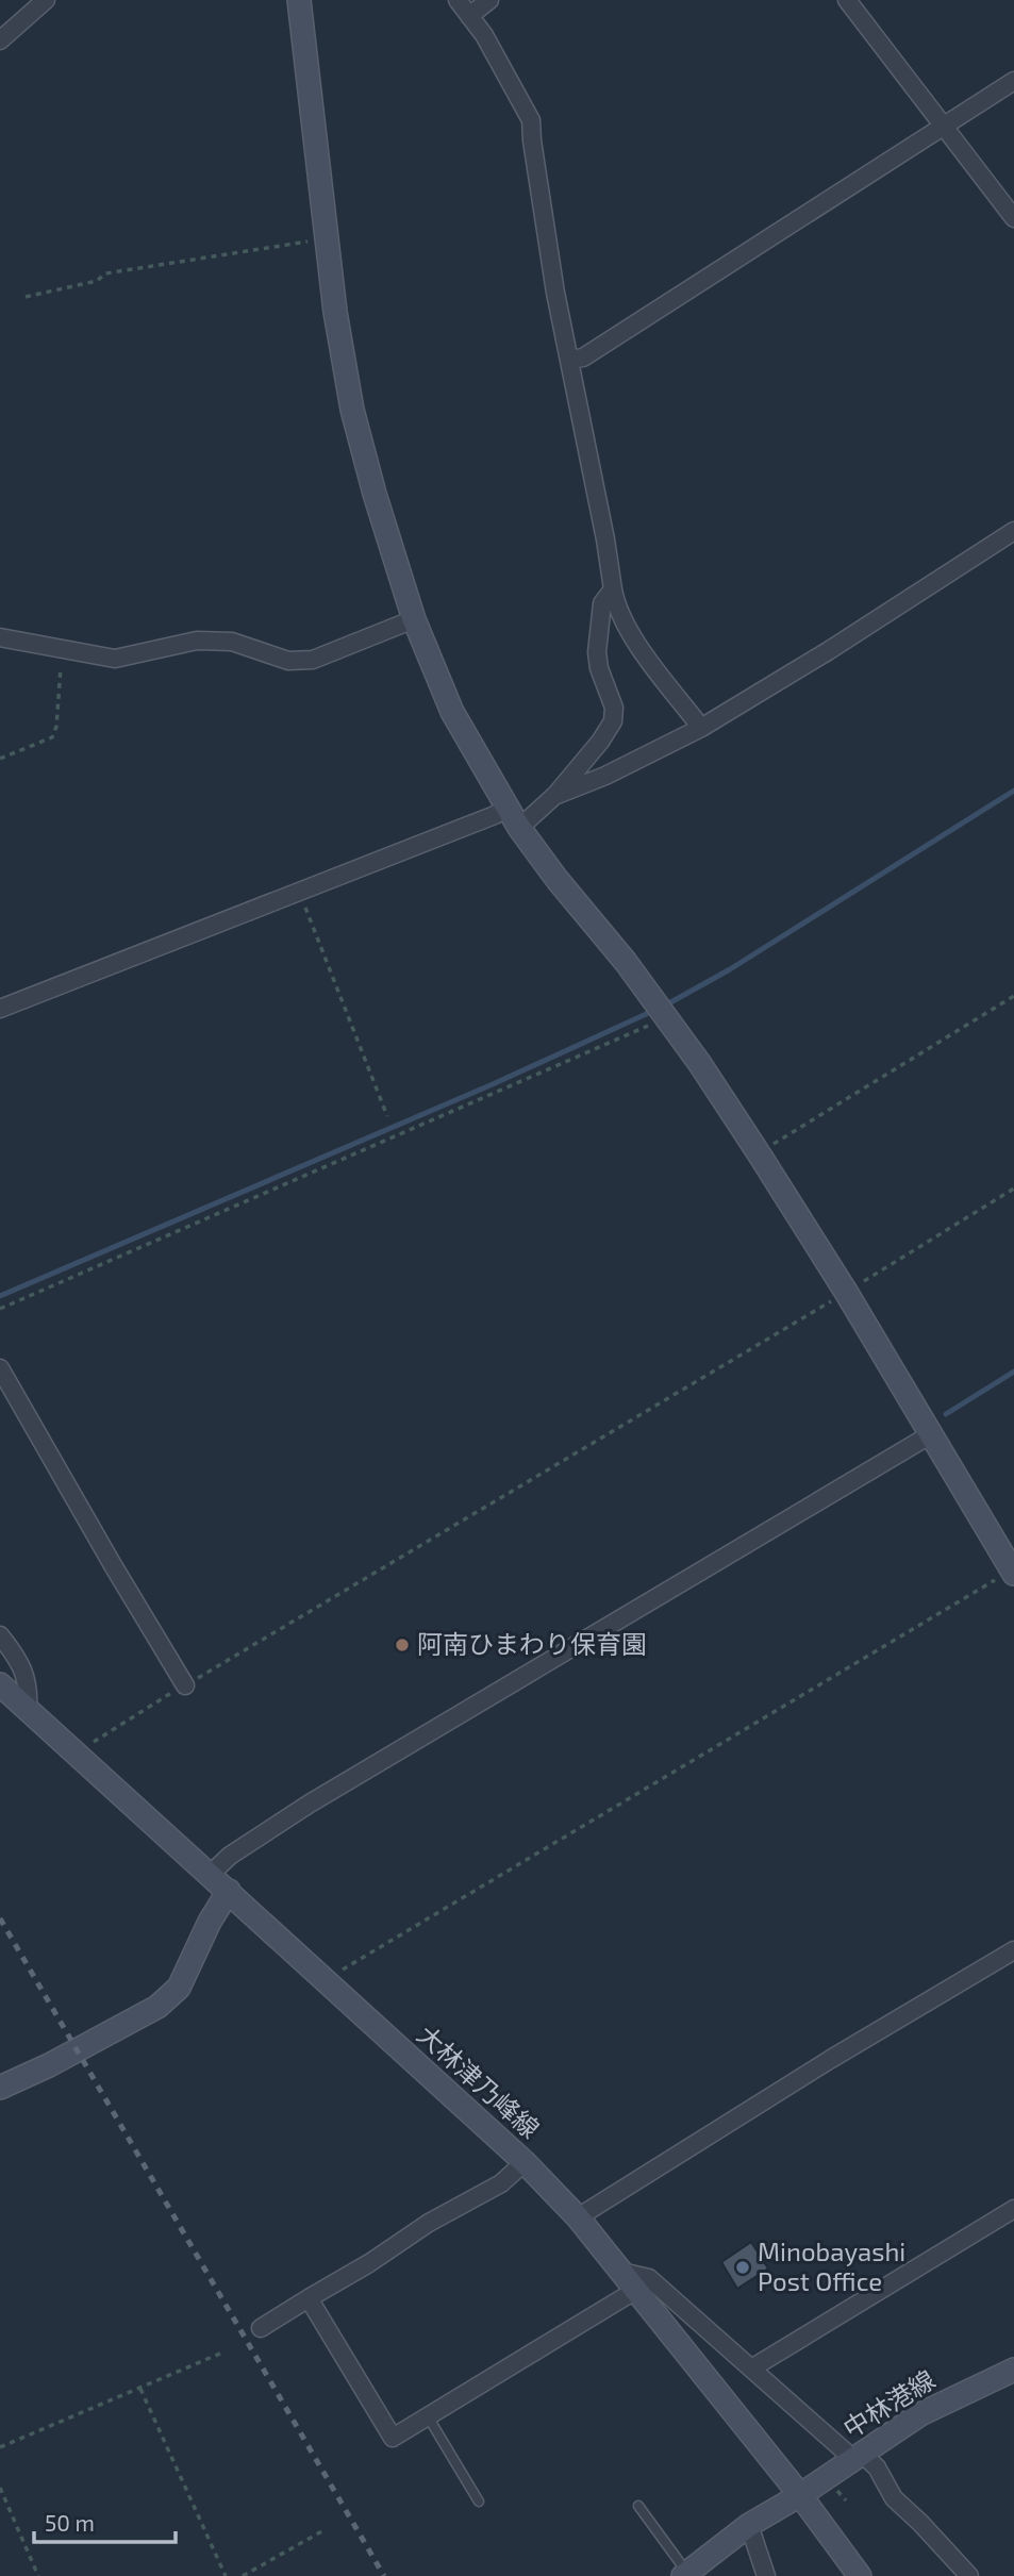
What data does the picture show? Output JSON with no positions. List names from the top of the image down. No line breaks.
{"streets":{"street":["大林津乃峰線","中林港線"]},"crossings":[["大林津乃峰線","中林港線"]],"places":["阿南ひまわり保育園","Minobayashi Post Office"],"scale_bar":"50 m"}
